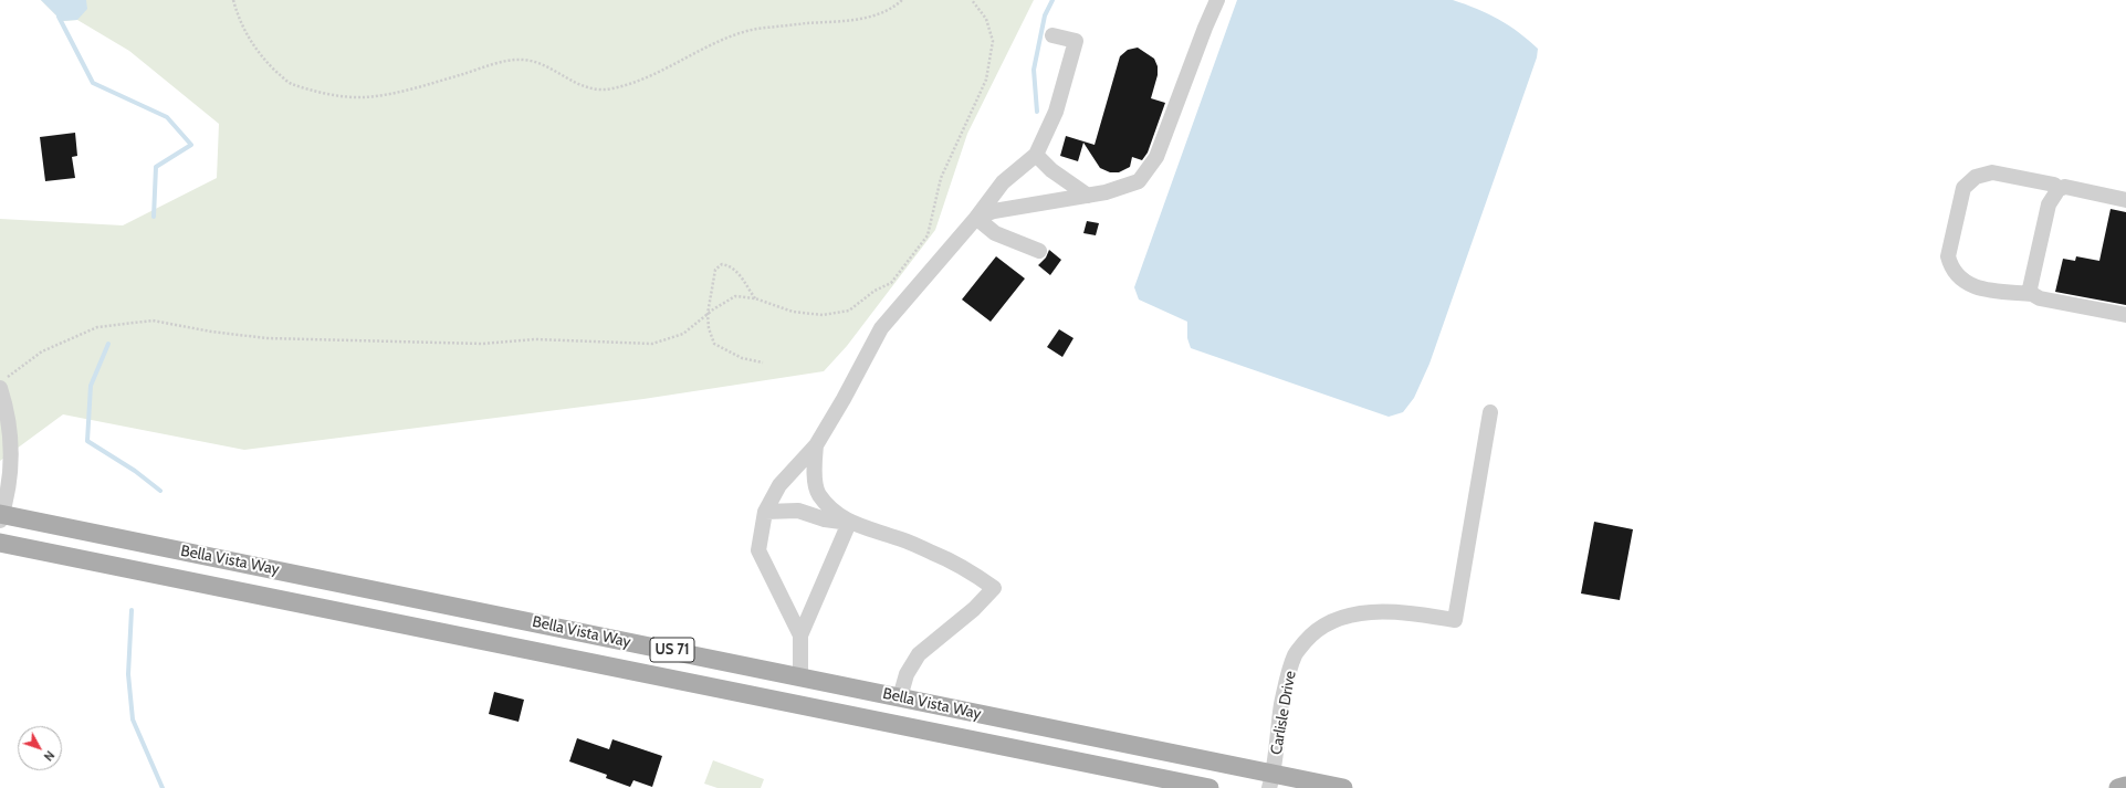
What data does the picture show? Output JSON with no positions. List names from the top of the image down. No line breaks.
{"streets":{"main road":["Bella Vista Way","US 71"],"street":["Carlisle Drive"]},"crossings":[["Bella Vista Way","Carlisle Drive"]],"north":"bottom right"}
